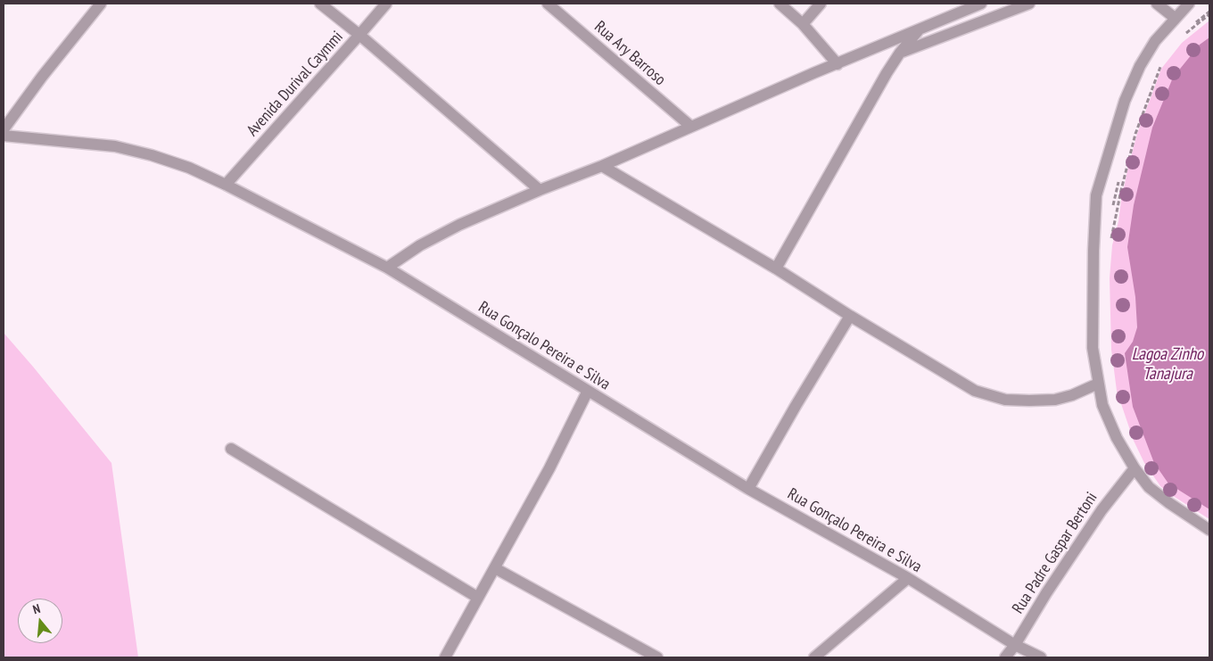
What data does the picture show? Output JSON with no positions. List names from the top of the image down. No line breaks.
{"streets":{"street":["Rua Ary Barroso","Avenida Durival Caymmi","Rua Gonçalo Pereira e Silva","Rua Padre Gaspar Bertoni"]},"crossings":[["Avenida Durival Caymmi","Rua Gonçalo Pereira e Silva"],["Rua Gonçalo Pereira e Silva","Rua Padre Gaspar Bertoni"]],"water":["Lagoa Zinho Tanajura"],"north":"top"}
